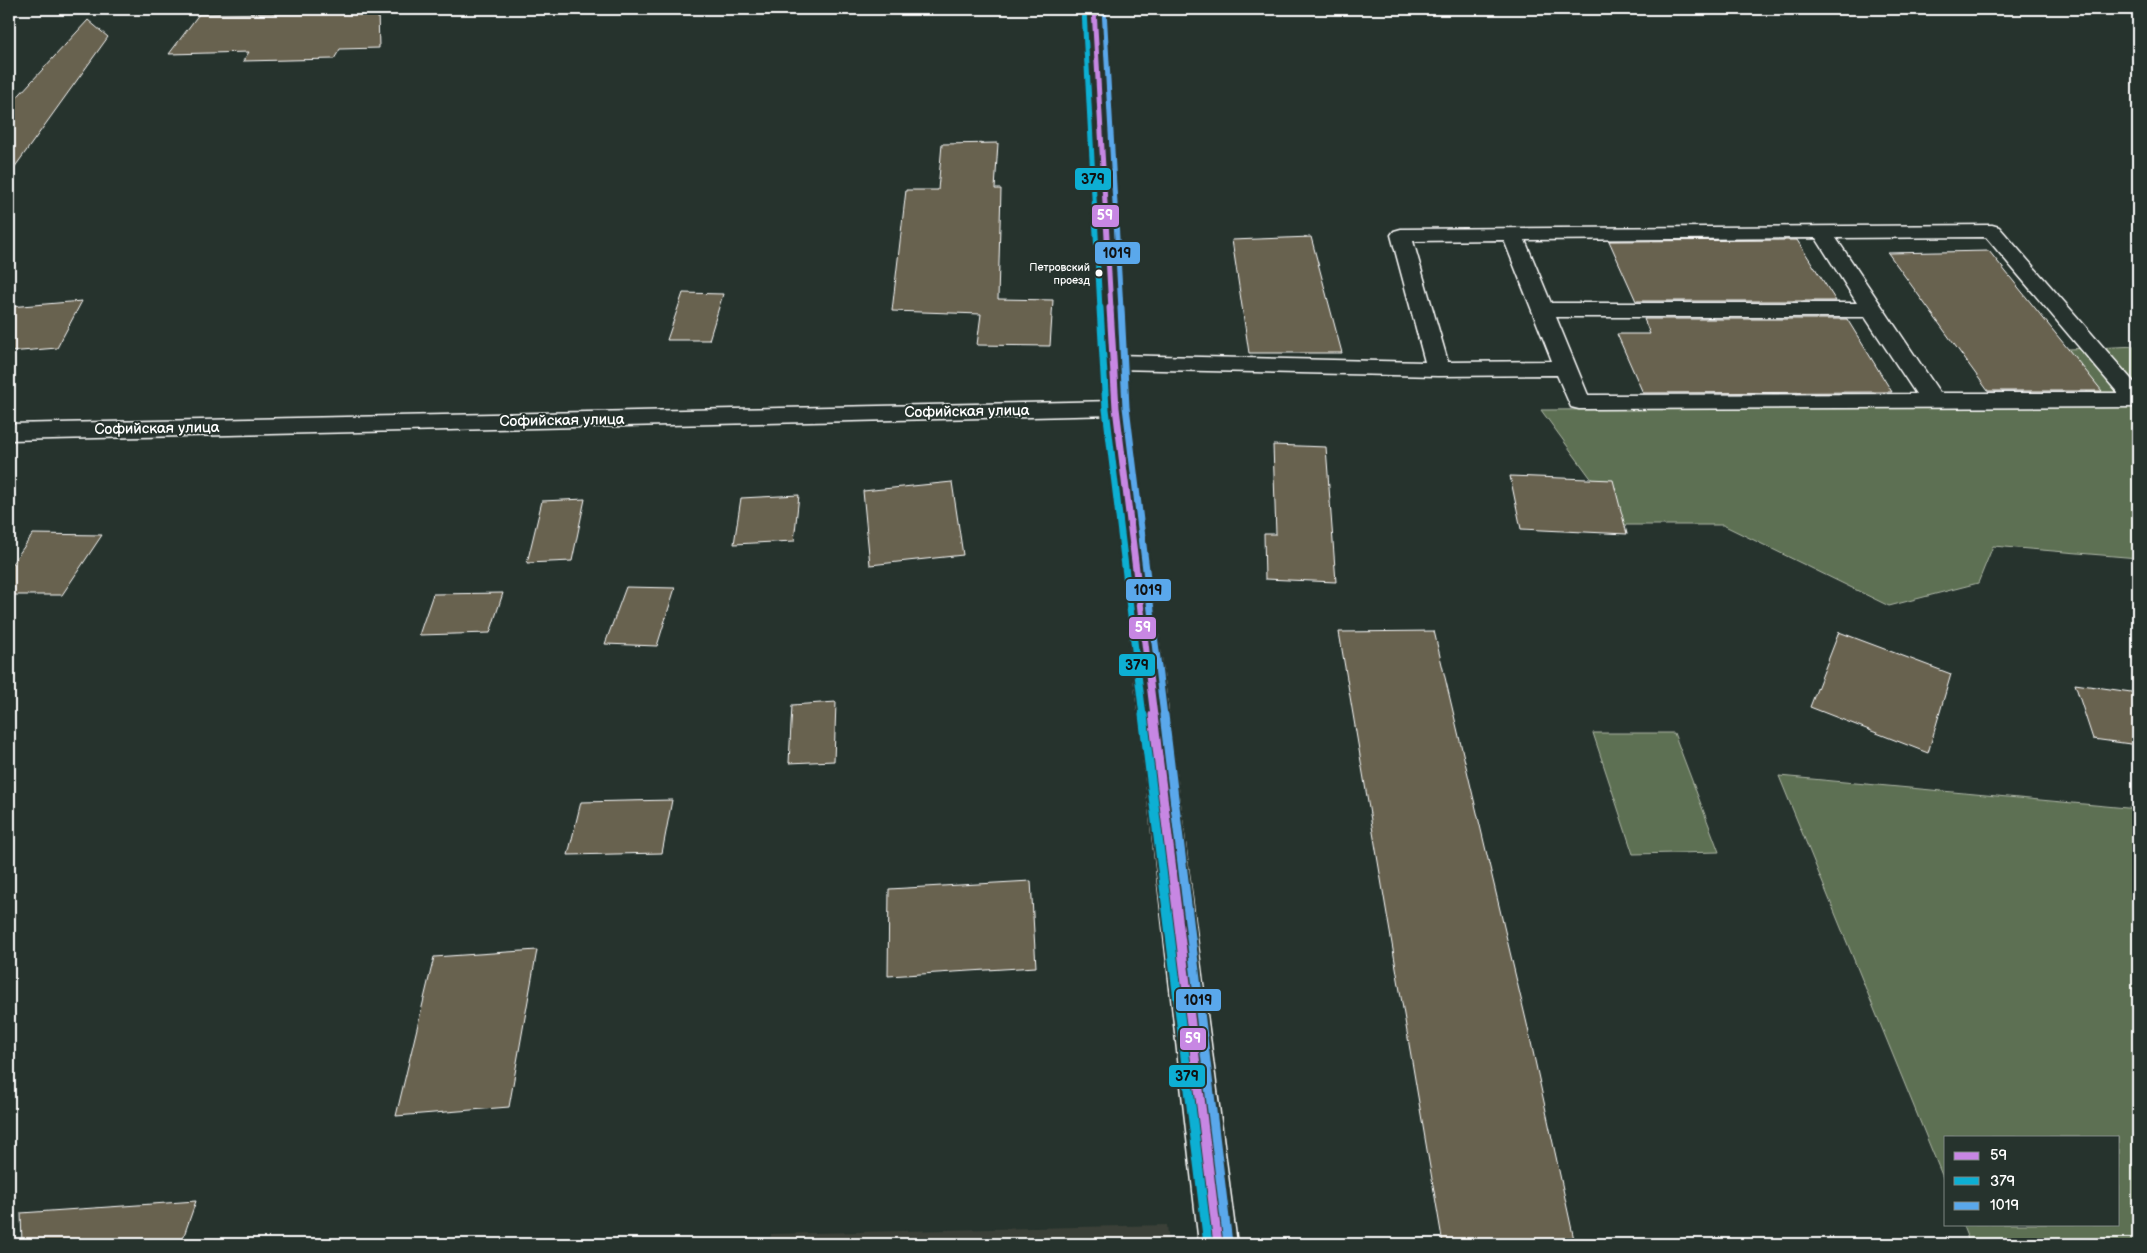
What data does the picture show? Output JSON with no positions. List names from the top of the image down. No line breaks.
{"streets":{"street":["Софийская улица"]},"places":["Петровский проезд"],"lines":["transit line 59","transit line 1019","transit line 379"],"legend":["59","379","1019"]}
